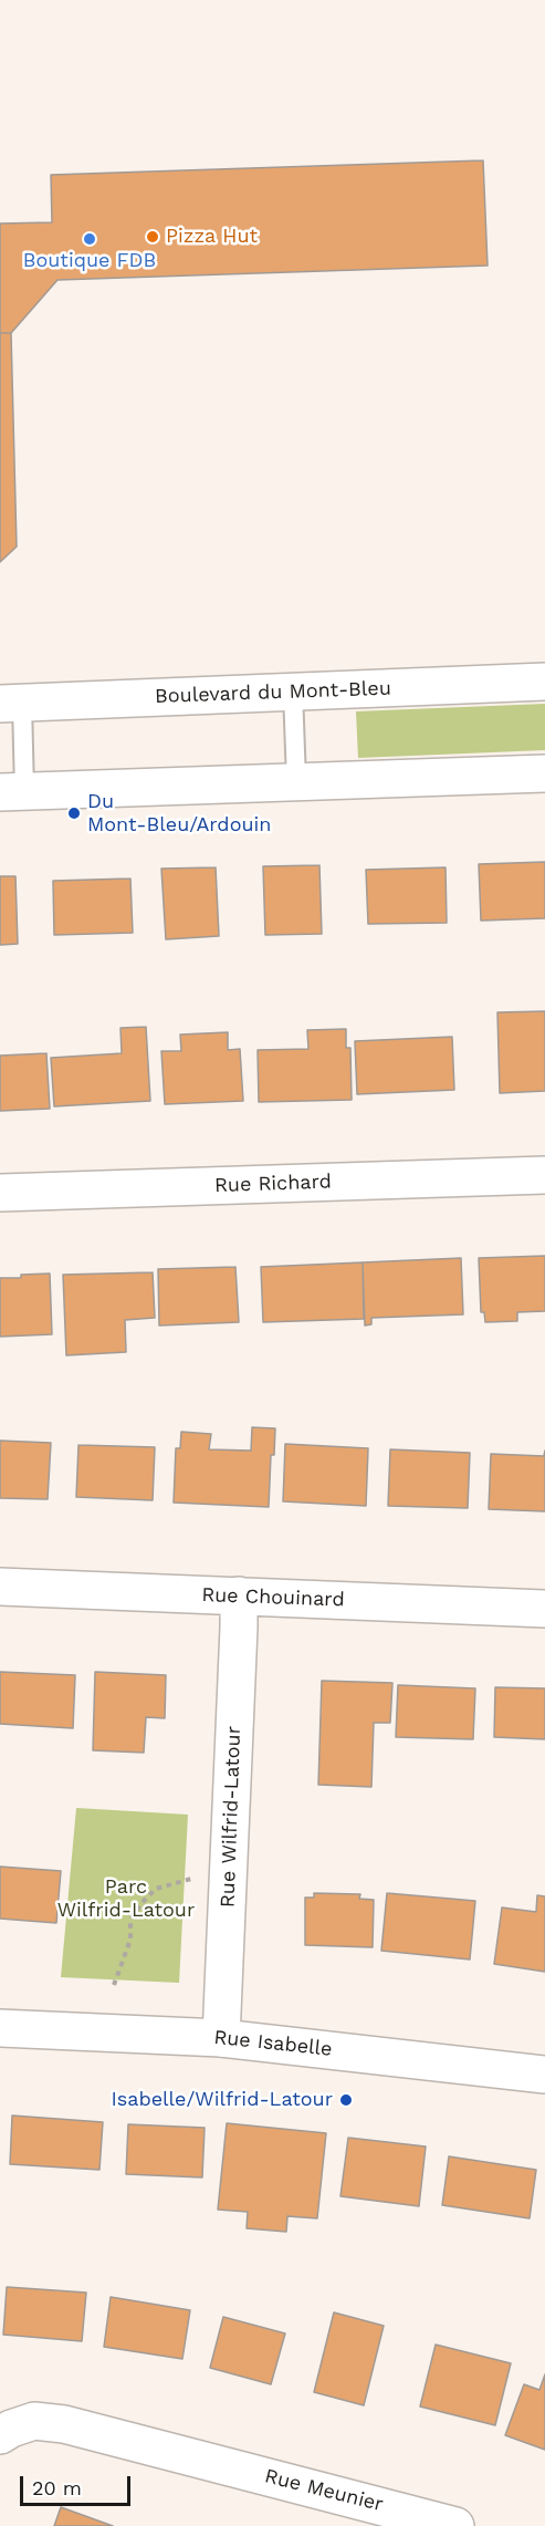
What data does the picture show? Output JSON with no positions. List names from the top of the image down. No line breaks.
{"streets":{"street":["Boulevard du Mont-Bleu","Rue Richard","Rue Chouinard","Rue Wilfrid-Latour","Rue Isabelle","Rue Meunier"]},"crossings":[["Rue Chouinard","Rue Wilfrid-Latour"],["Rue Wilfrid-Latour","Rue Isabelle"]],"parks":["Parc Wilfrid-Latour"],"places":["Pizza Hut","Boutique FDB","Du Mont-Bleu/Ardouin","Isabelle/Wilfrid-Latour"],"scale_bar":"20 m"}
